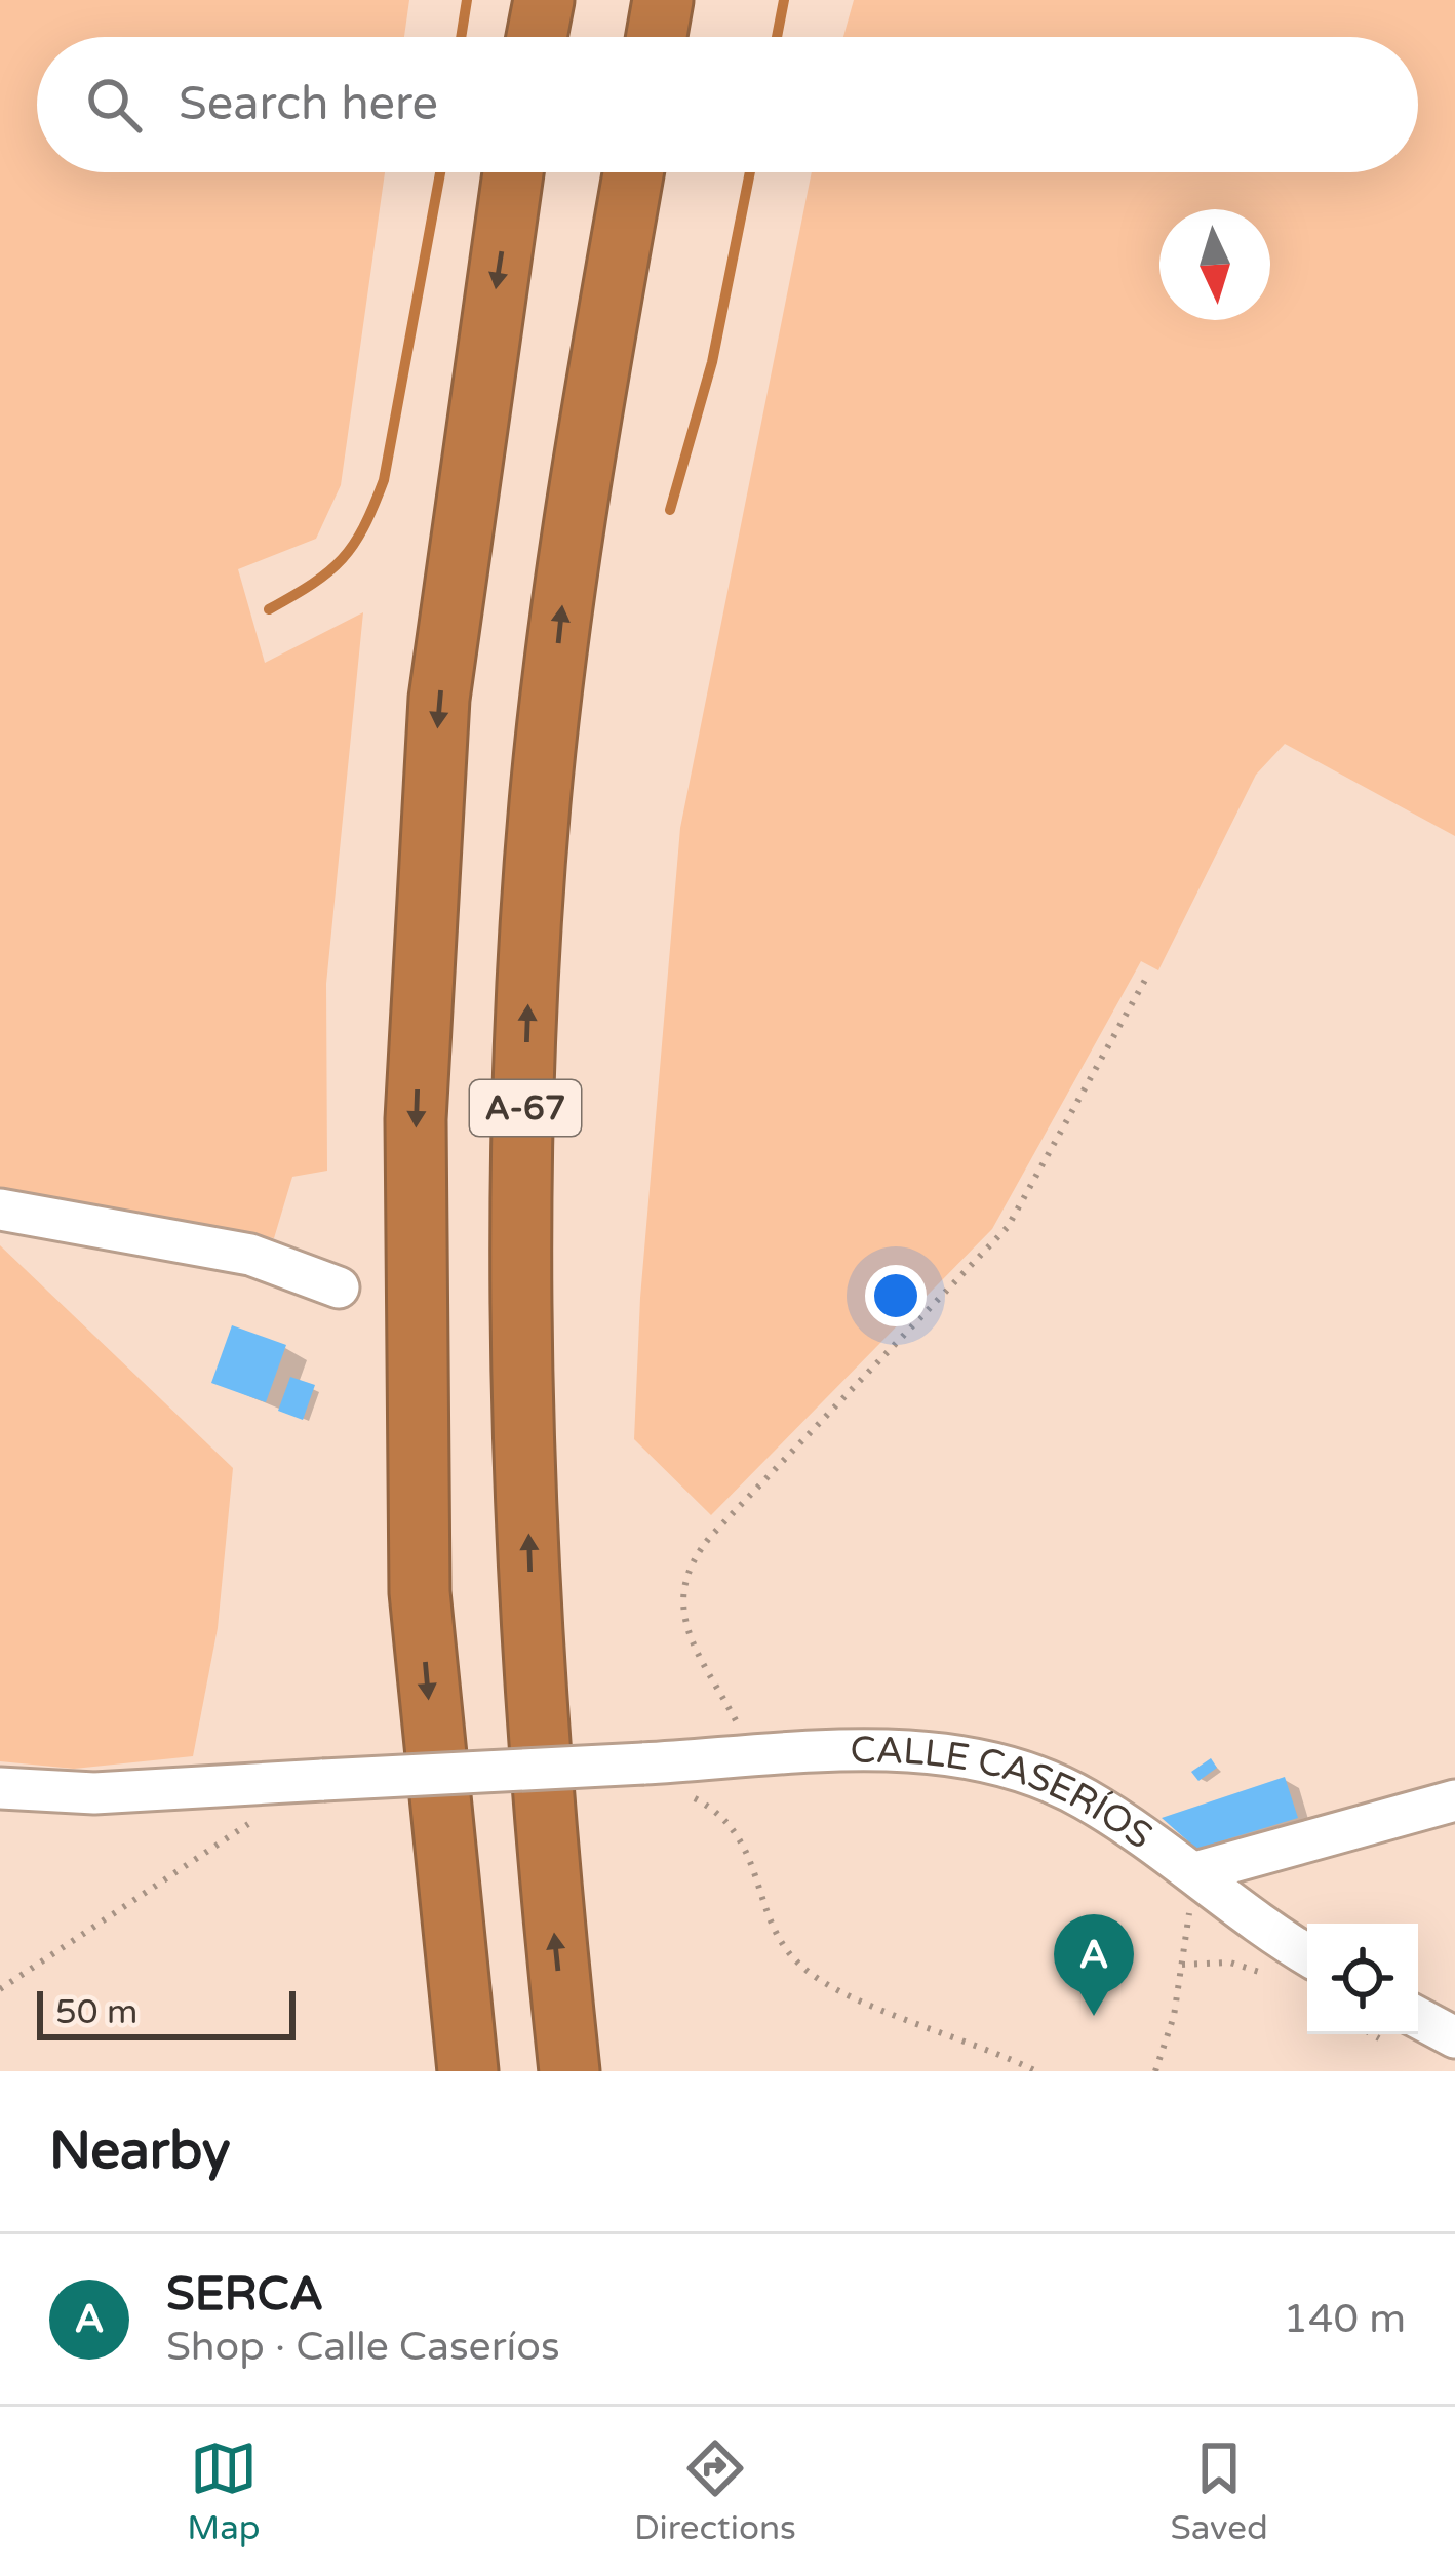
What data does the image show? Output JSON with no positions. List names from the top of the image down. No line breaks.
{"streets":{"highway":["A-67"],"street":["CALLE CASERÍOS"]},"scale_bar":"50 m","north":"bottom","page":{"search":"Search here","pins":"A","scale":"50 m","heading":"Nearby","list":[{"mark":"A","name":"SERCA","note":"Shop · Calle Caseríos","value":"140 m"}],"nav":["Map","Directions","Saved"]}}
